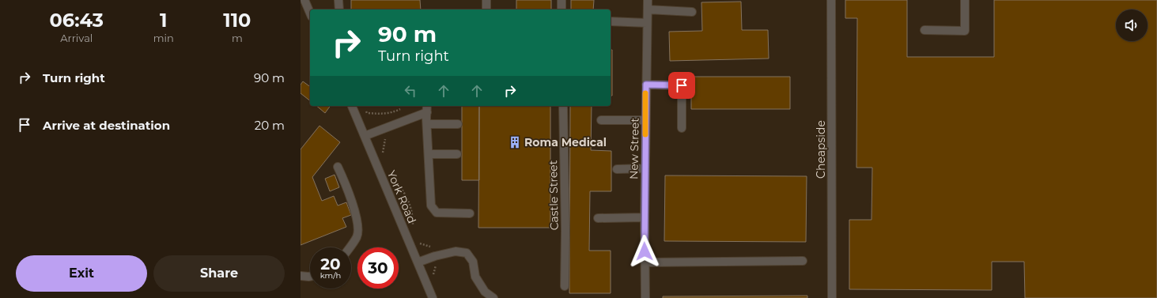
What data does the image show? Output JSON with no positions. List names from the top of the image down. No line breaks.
{"streets":{"street":["New Street","Cheapside","Castle Street","York Road"]},"places":{"building":["Roma Medical"]},"page":{"eta":["06:43","Arrival","1","min","110","m"],"turn":["90 m","Turn right"],"list":[{"name":"Turn right","value":"90 m"},{"name":"Arrive at destination","value":"20 m"}],"speed":"20 km/h","limit":"30","buttons":["Exit","Share"]}}
